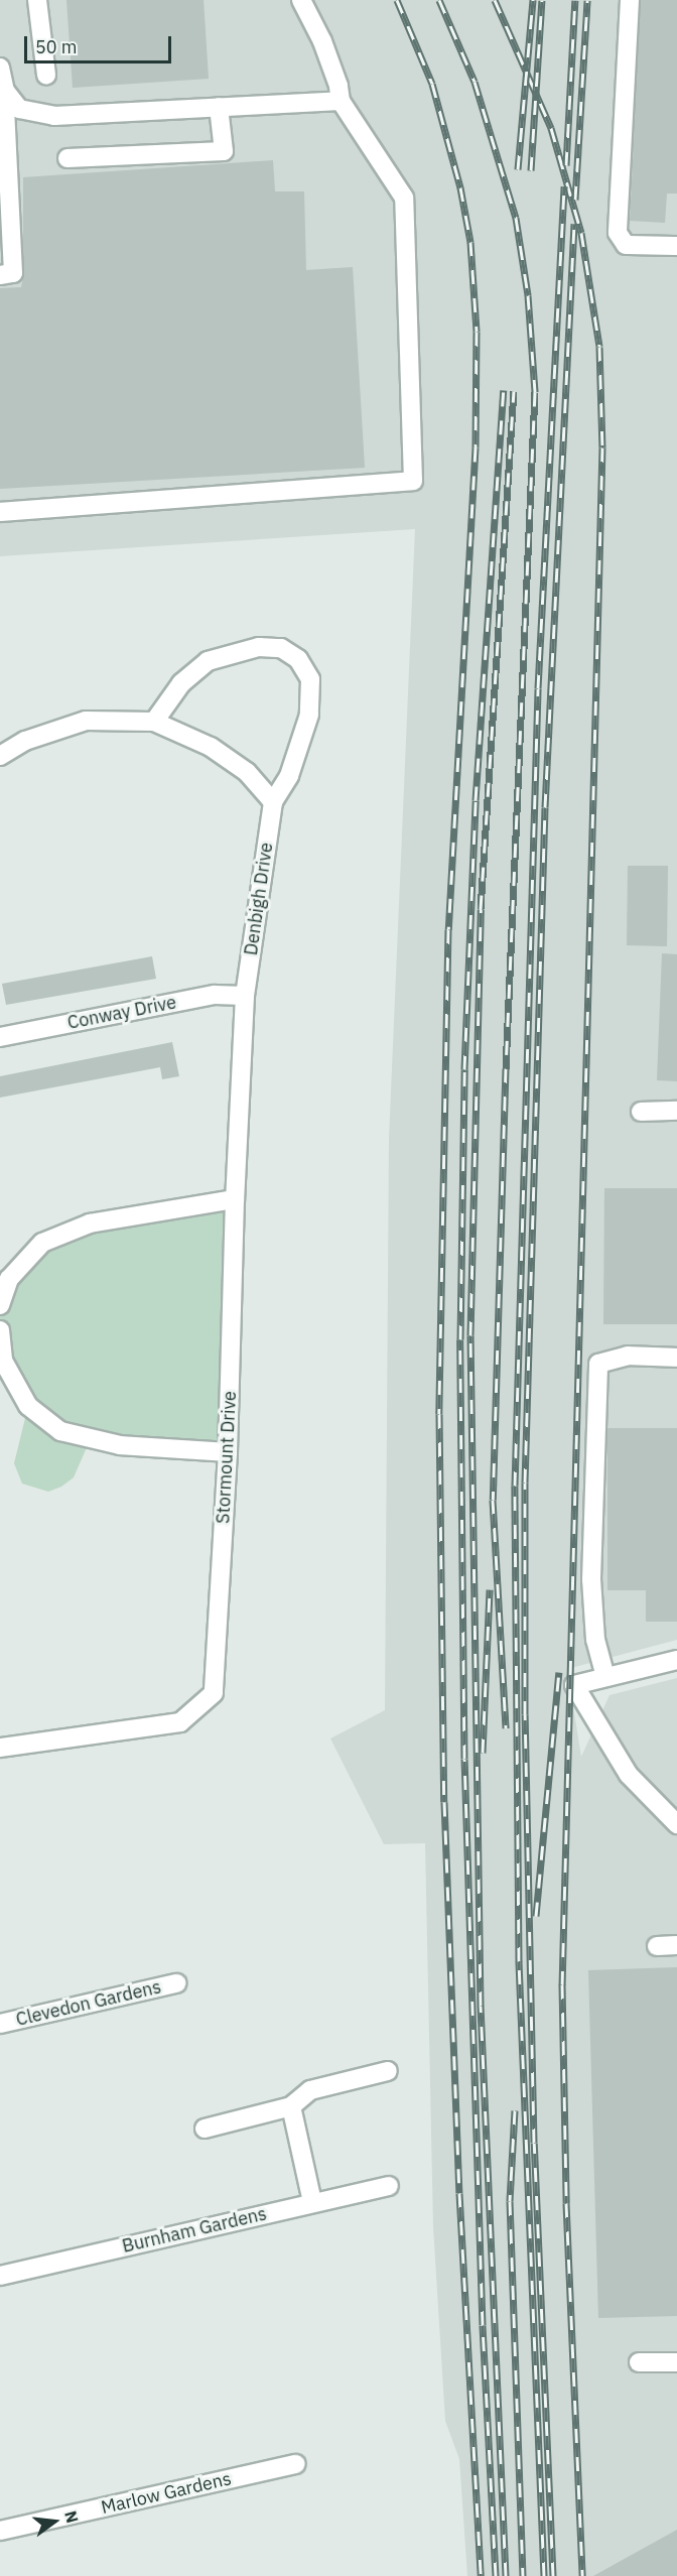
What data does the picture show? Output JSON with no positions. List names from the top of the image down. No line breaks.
{"streets":{"street":["Denbigh Drive","Conway Drive","Stormount Drive","Clevedon Gardens","Burnham Gardens","Marlow Gardens"]},"crossings":[["Denbigh Drive","Conway Drive"],["Denbigh Drive","Stormount Drive"],["Conway Drive","Stormount Drive"]],"scale_bar":"50 m","north":"right"}
